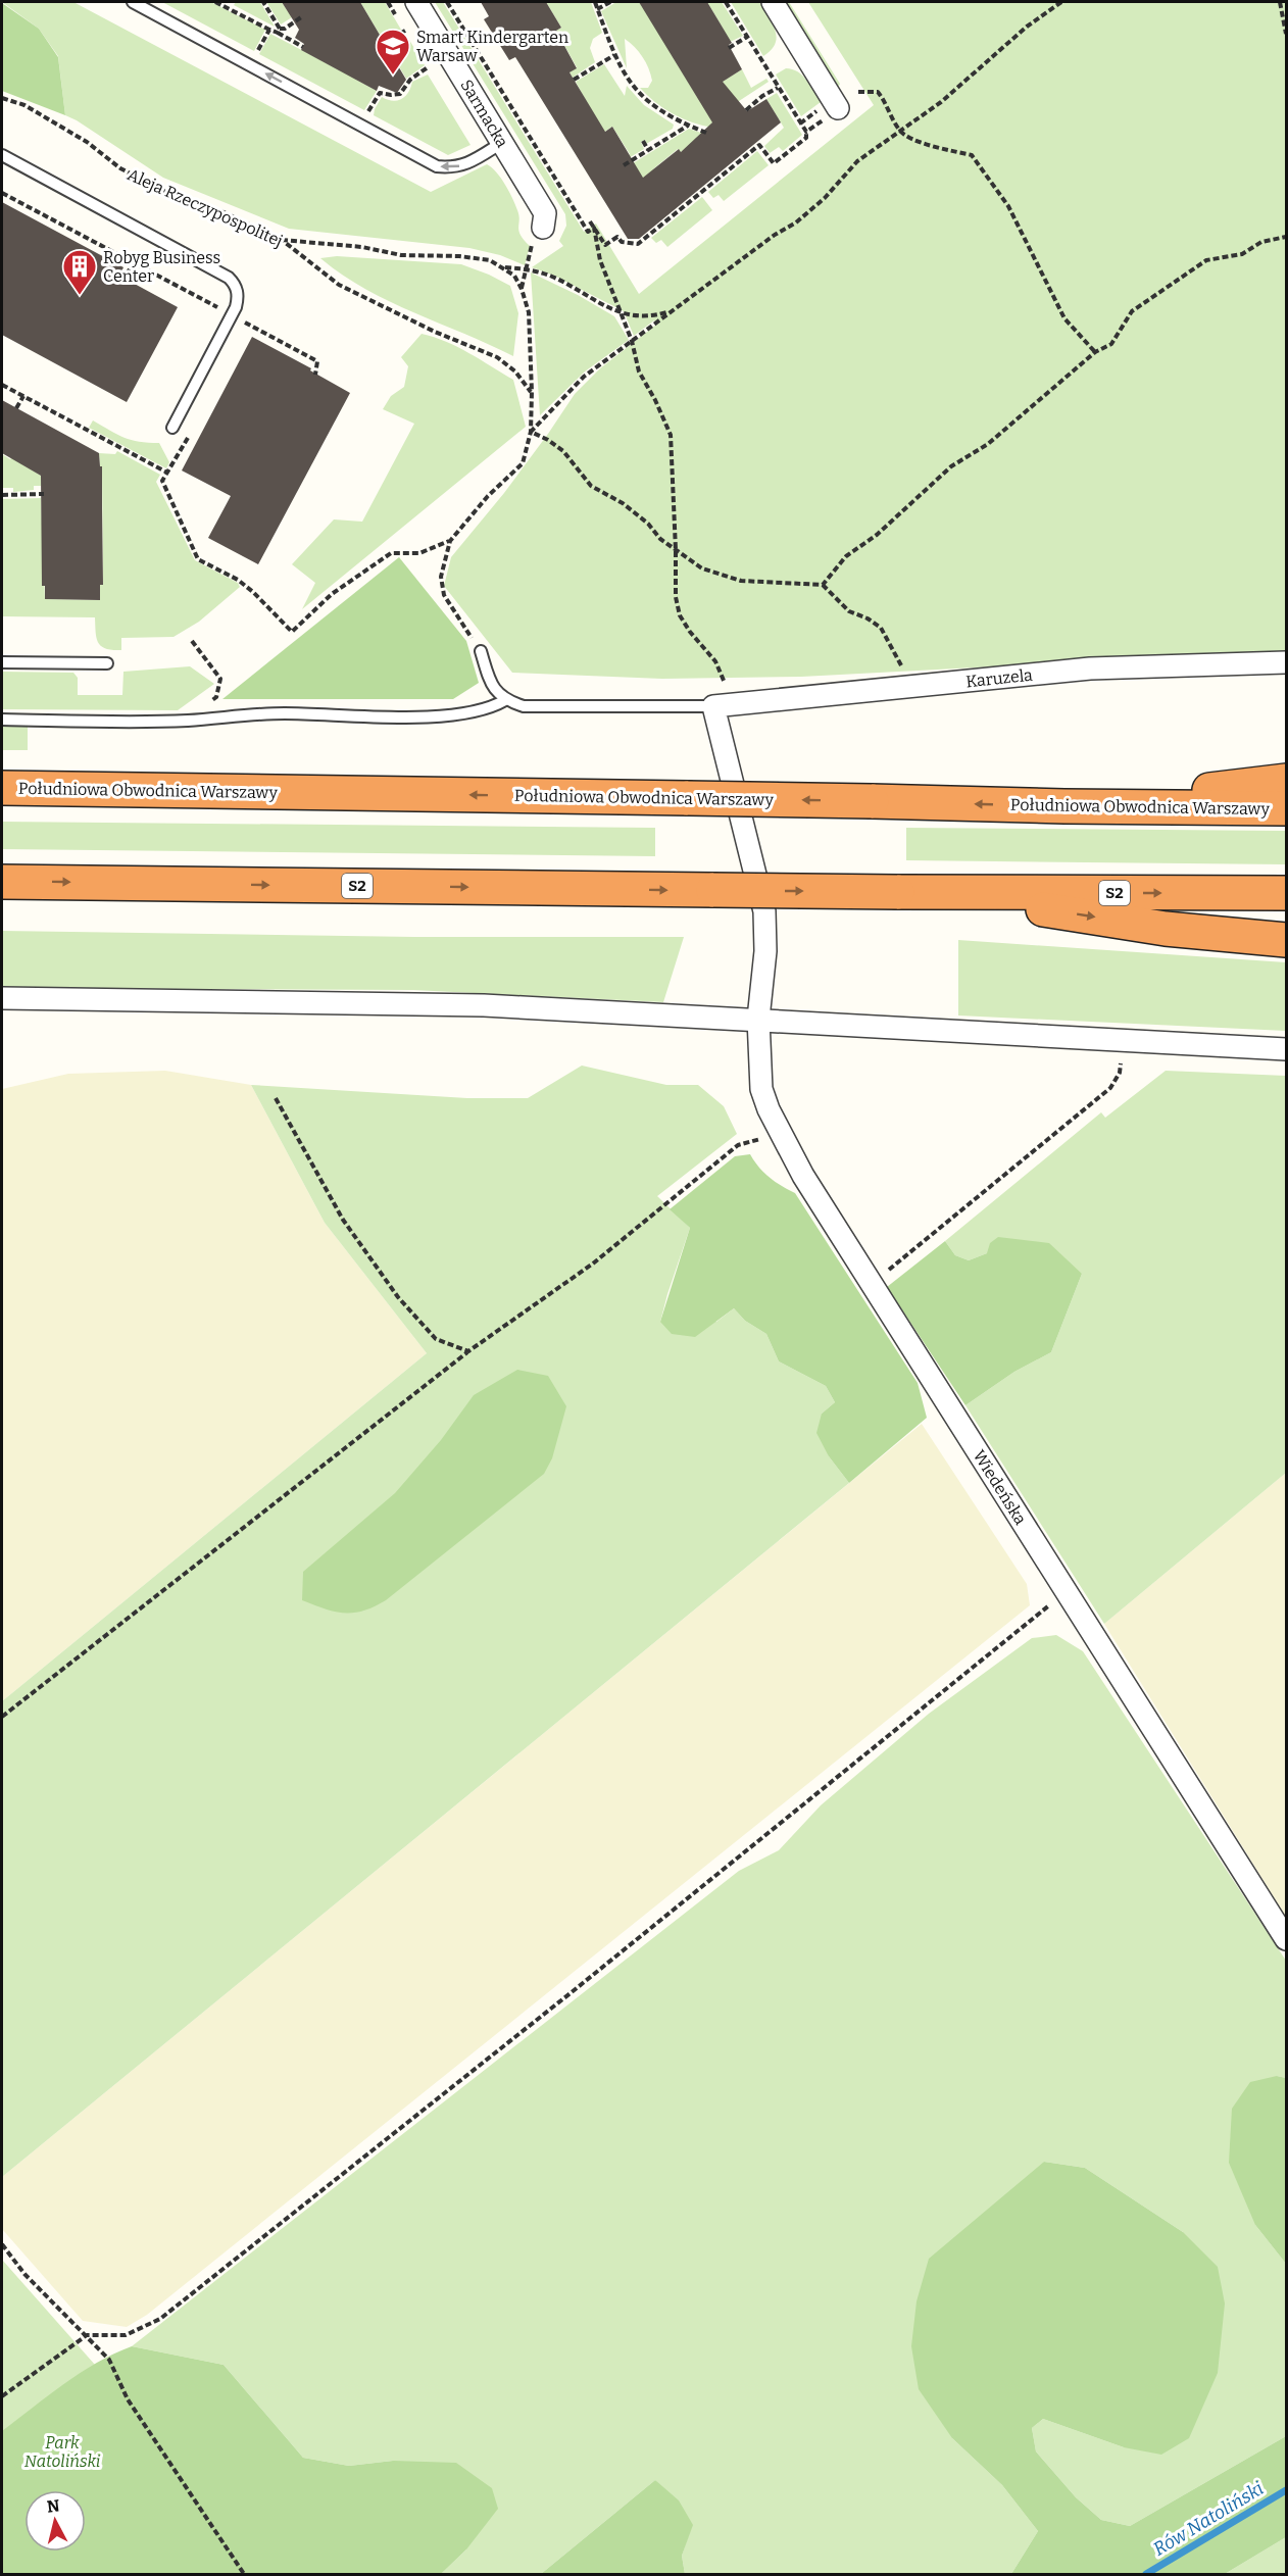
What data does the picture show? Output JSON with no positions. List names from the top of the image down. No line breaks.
{"streets":{"highway":["Południowa Obwodnica Warszawy","S2"],"street":["Sarmacka","Karuzela","Wiedeńska"],"path":["Aleja Rzeczypospolitej"]},"water":["Rów Natoliński"],"parks":["Park Natoliński"],"places":{"school or university":["Smart Kindergarten Warsaw"],"building":["Robyg Business Center"]},"north":"top"}
